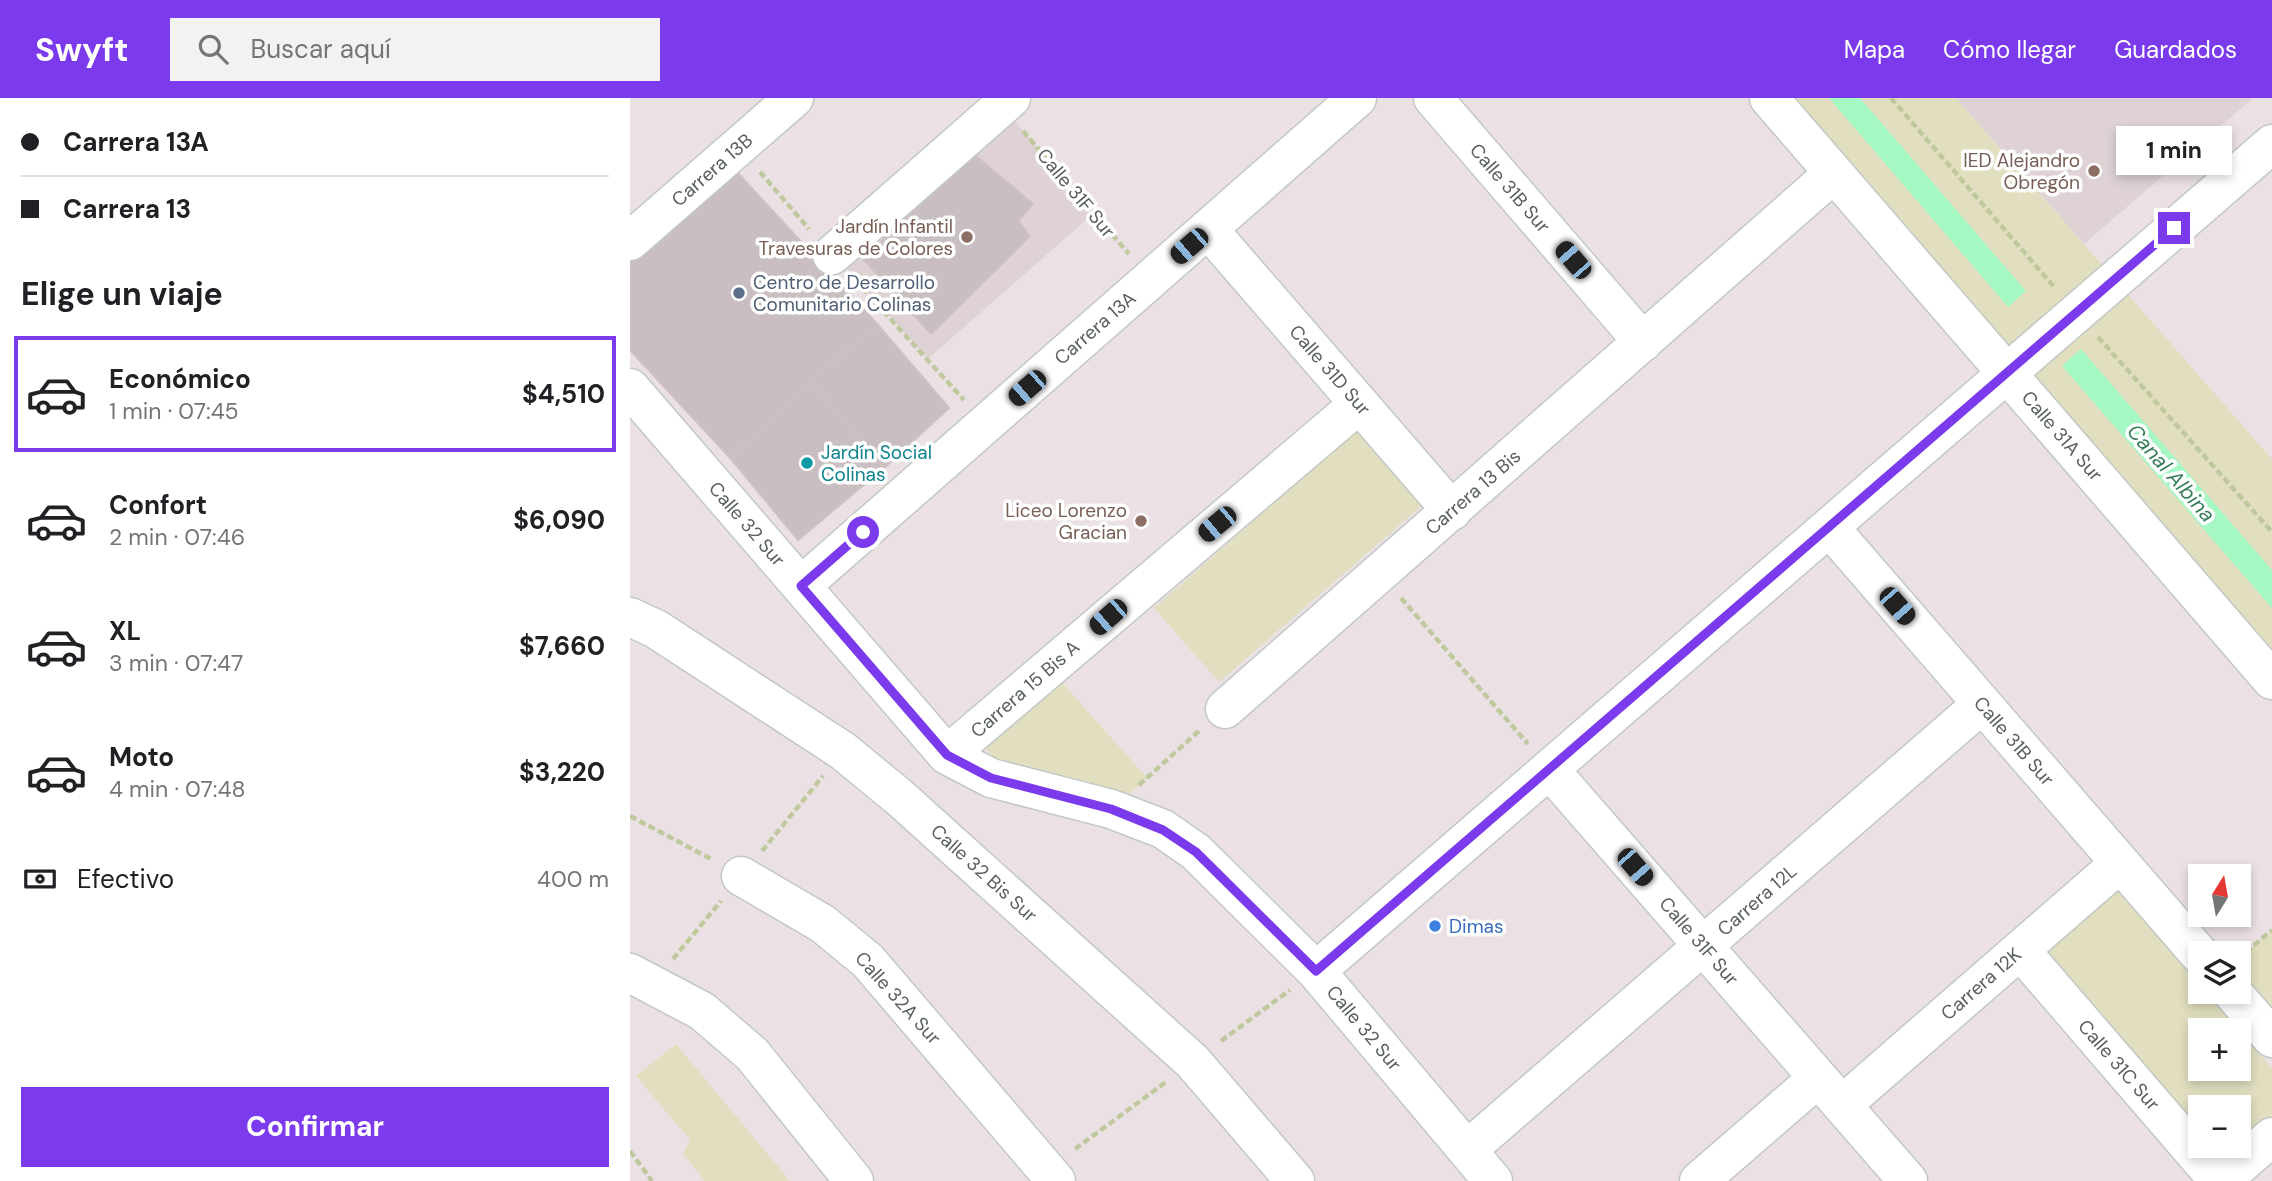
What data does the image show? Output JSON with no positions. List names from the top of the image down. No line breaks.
{"streets":{"street":["Carrera 13B","Calle 31B Sur","Calle 31F Sur","Carrera 13A","Calle 31D Sur","Calle 31A Sur","Carrera 13 Bis","Calle 32 Sur","Carrera 15 Bis A","Calle 32 Bis Sur","Carrera 12L","Carrera 12K","Calle 32A Sur","Calle 31C Sur"]},"crossings":[["Calle 31B Sur","Carrera 13 Bis"],["Calle 31B Sur","Carrera 12L"],["Calle 31B Sur","Carrera 12K"],["Calle 31F Sur","Carrera 13A"],["Calle 31F Sur","Carrera 12L"],["Calle 31F Sur","Carrera 12K"],["Carrera 13A","Calle 31D Sur"],["Carrera 13A","Calle 32 Sur"],["Calle 31D Sur","Carrera 13 Bis"],["Calle 31D Sur","Carrera 15 Bis A"],["Calle 31A Sur","Carrera 13 Bis"],["Calle 32 Sur","Carrera 15 Bis A"],["Calle 32 Sur","Carrera 12L"],["Carrera 12K","Calle 31C Sur"]],"water":["Canal Albina"],"places":["IED Alejandro Obregón","Jardín Infantil Travesuras de Colores","Centro de Desarrollo Comunitario Colinas","Jardín Social Colinas","Liceo Lorenzo Gracian","Dimas"],"north":"top","page":{"header":"Swyft","search":"Buscar aquí","nav":["Mapa","Cómo llegar","Guardados"],"banner":["Carrera 13A","Carrera 13"],"bubble":"1 min","heading":"Elige un viaje","list":[{"name":"Económico","note":"1 min · 07:45","value":"$4,510"},{"name":"Confort","note":"2 min · 07:46","value":"$6,090"},{"name":"XL","note":"3 min · 07:47","value":"$7,660"},{"name":"Moto","note":"4 min · 07:48","value":"$3,220"}],"pay":["Efectivo","400 m"],"map_buttons":["+","−"],"buttons":"Confirmar"}}
